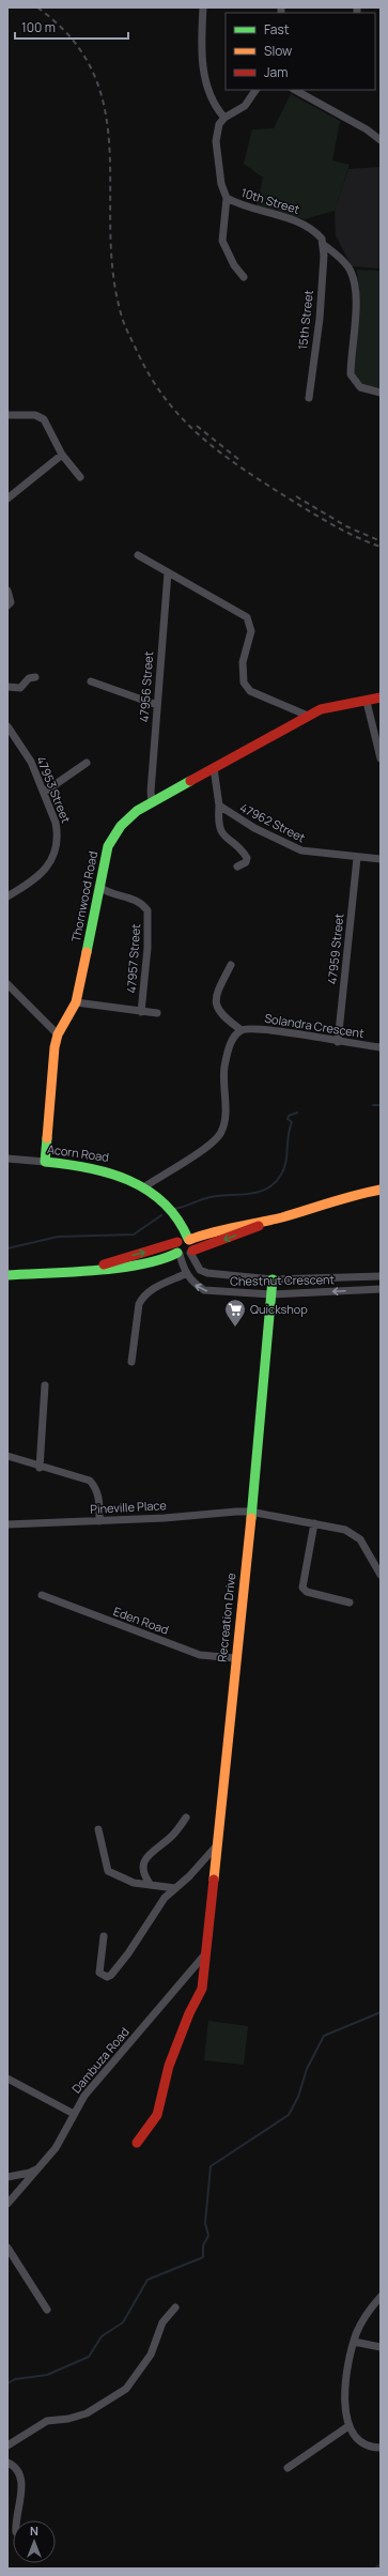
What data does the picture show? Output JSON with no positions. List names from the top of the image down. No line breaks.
{"streets":{"street":["10th Street","15th Street","47956 Street","47953 Street","47962 Street","Thornwood Road","47959 Street","47957 Street","Solandra Crescent","Acorn Road","Chestnut Crescent","Pineville Place","Recreation Drive","Eden Road","Dambuza Road"]},"crossings":[["10th Street","15th Street"],["47956 Street","Thornwood Road"],["47962 Street","47959 Street"],["Thornwood Road","47957 Street"],["Thornwood Road","Acorn Road"],["47959 Street","Solandra Crescent"],["Chestnut Crescent","Recreation Drive"],["Pineville Place","Recreation Drive"],["Recreation Drive","Eden Road"],["Recreation Drive","Dambuza Road"]],"places":{"supermarket":["Quickshop"]},"legend":["Fast","Slow","Jam"],"scale_bar":"100 m","north":"top"}
